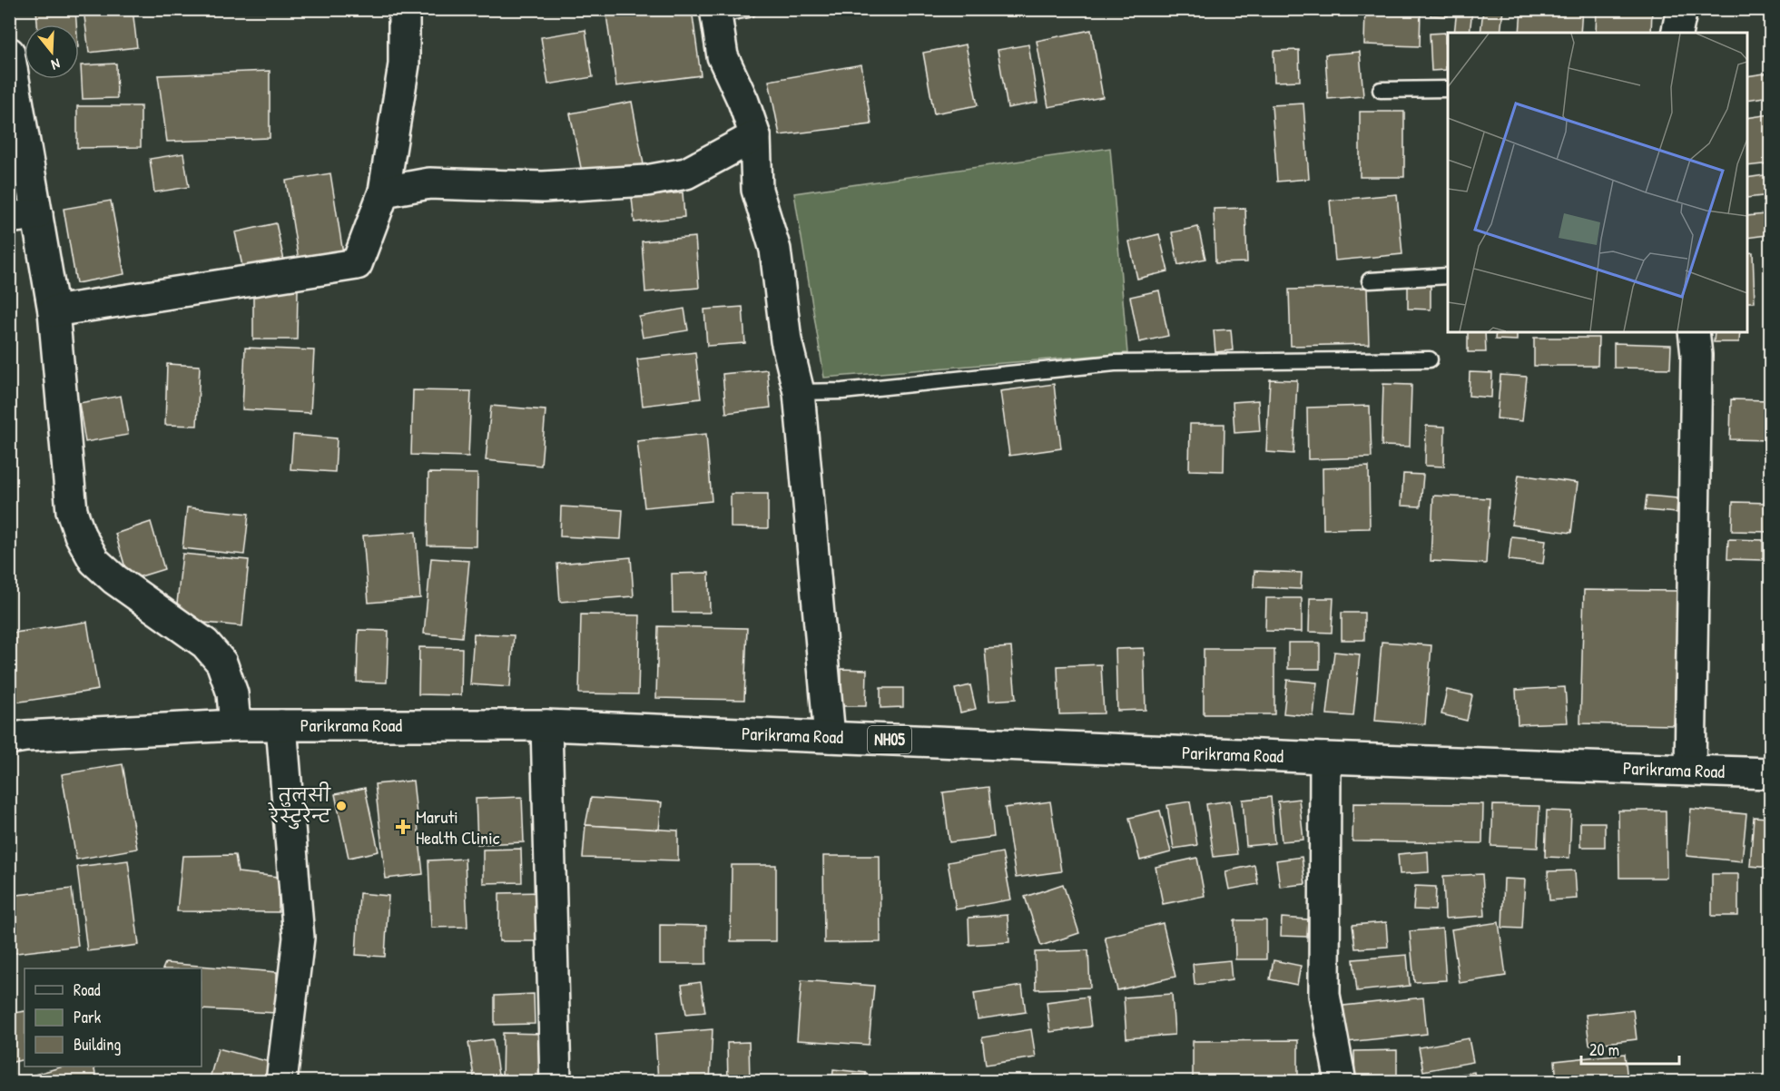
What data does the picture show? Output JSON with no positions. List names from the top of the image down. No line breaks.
{"streets":{"street":["Parikrama Road","NH05"]},"places":{"other":["तुलसी रेस्टुरेन्ट"],"health":["Maruti Health Clinic"]},"legend":["Road","Park","Building"],"scale_bar":"20 m","north":"bottom"}
